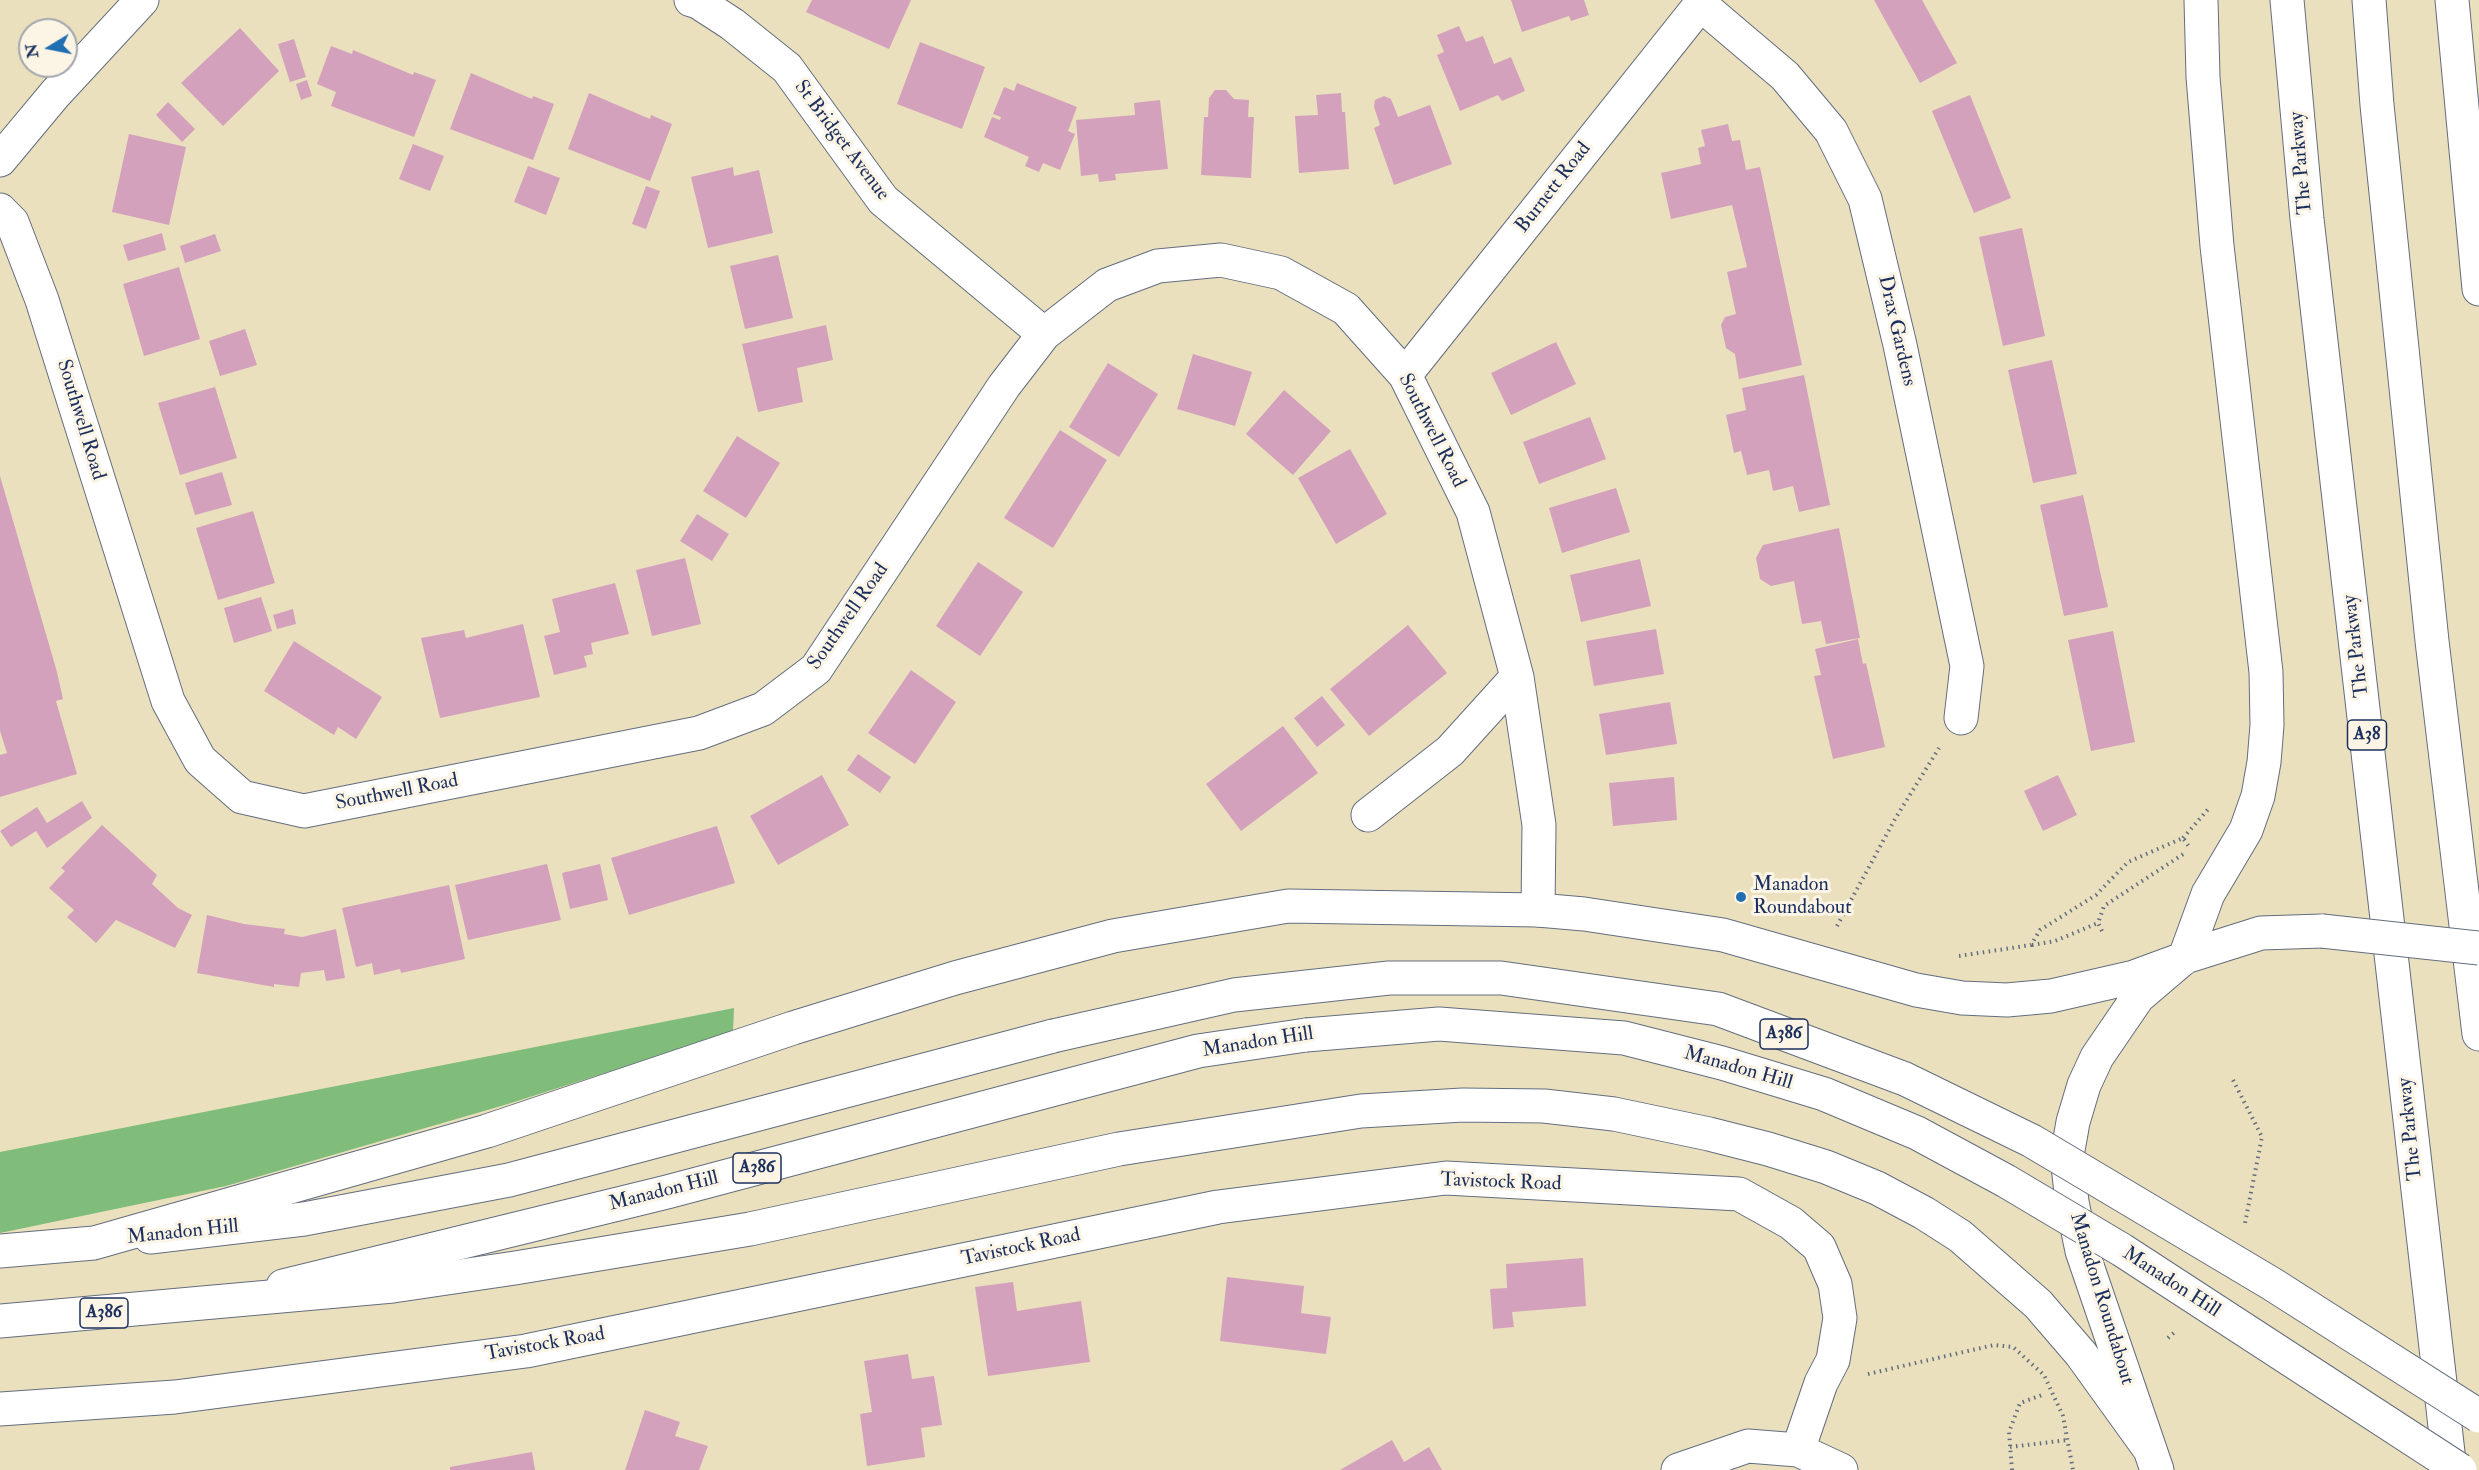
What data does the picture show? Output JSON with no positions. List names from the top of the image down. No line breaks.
{"streets":{"main road":["St Bridget Avenue","The Parkway","Burnett Road","Drax Gardens","Southwell Road","A38","A386","Manadon Hill","Tavistock Road","Manadon Roundabout"]},"crossings":[["St Bridget Avenue","Southwell Road"],["The Parkway","Manadon Hill"],["Burnett Road","Drax Gardens"],["Burnett Road","Southwell Road"]],"places":["Manadon Roundabout"],"north":"left"}
